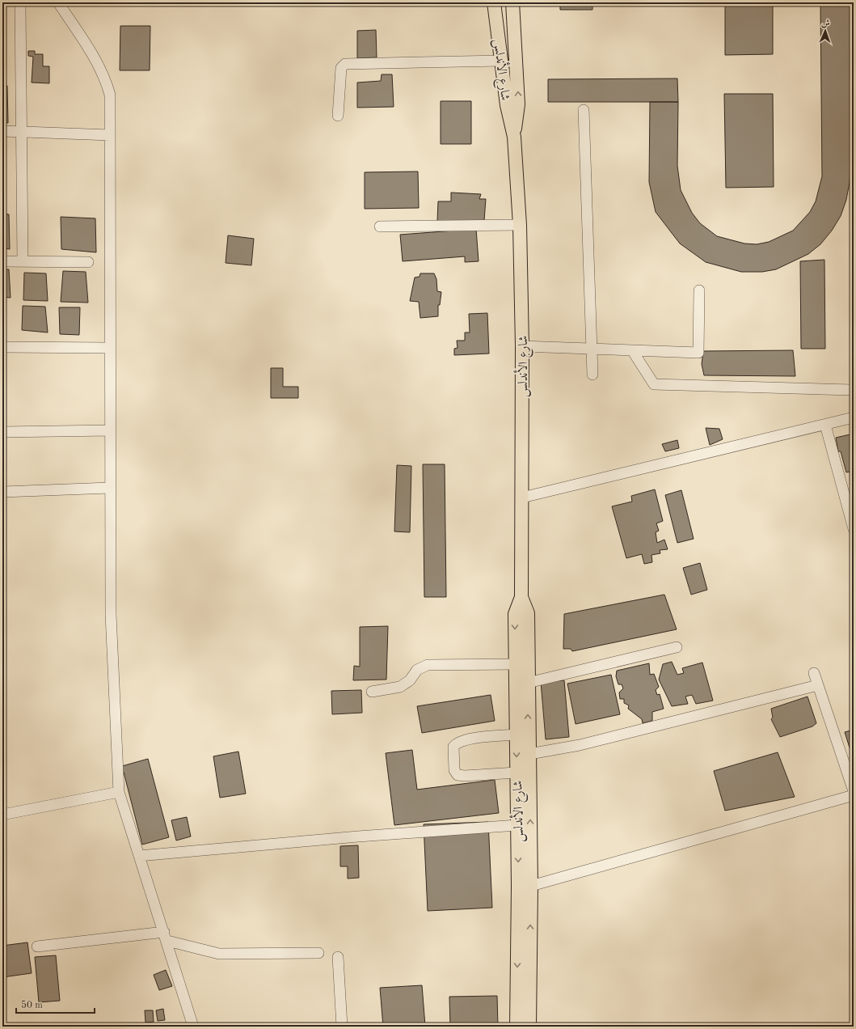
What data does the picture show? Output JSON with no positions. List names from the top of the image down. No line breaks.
{"streets":{"main road":["شارع الأندلس"]},"scale_bar":"50 m","north":"top"}
